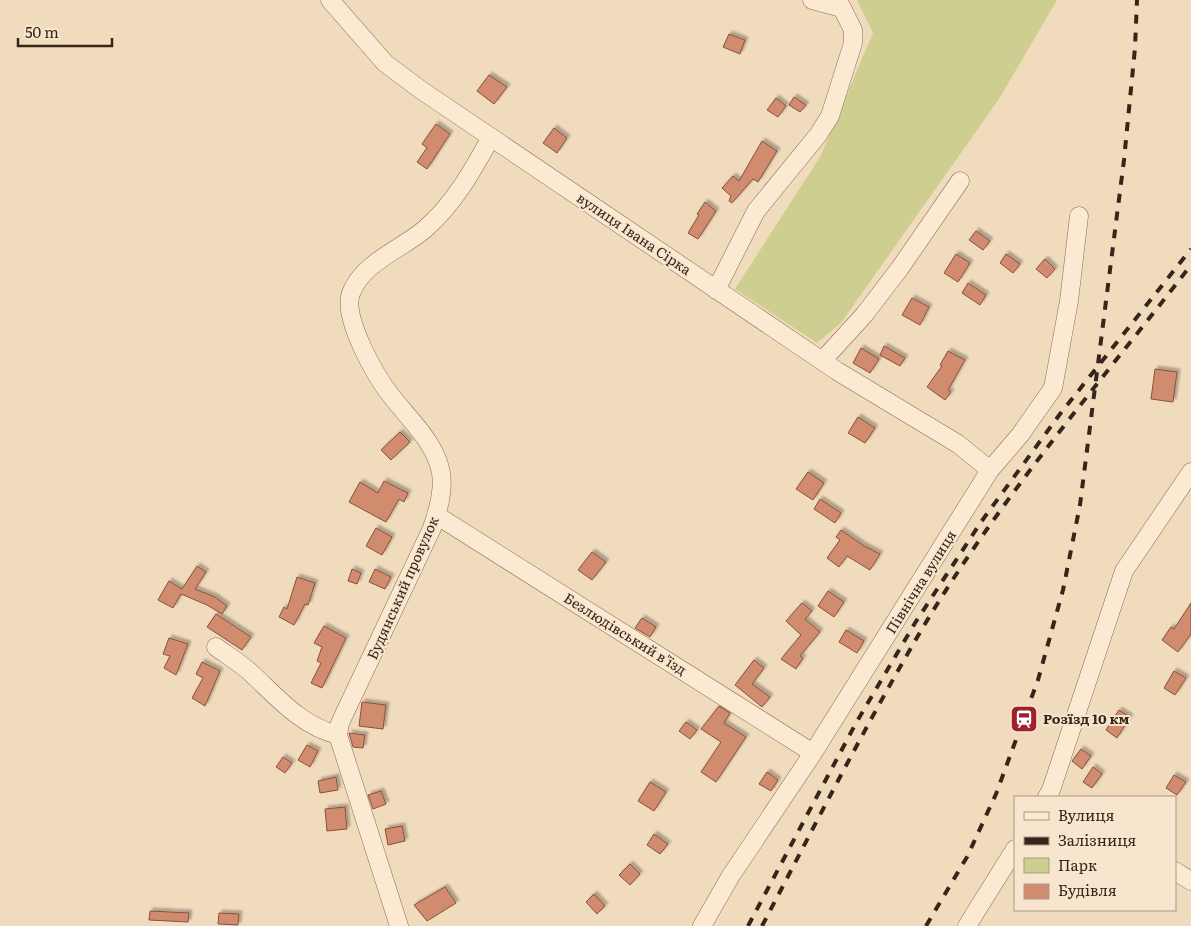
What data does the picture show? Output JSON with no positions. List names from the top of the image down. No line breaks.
{"streets":{"street":["вулиця Івана Сірка","Північна вулиця","Будянський провулок","Безлюдівський в'їзд"]},"crossings":[["вулиця Івана Сірка","Північна вулиця"],["вулиця Івана Сірка","Будянський провулок"],["Північна вулиця","Безлюдівський в'їзд"],["Будянський провулок","Безлюдівський в'їзд"]],"places":{"station":["Розїзд 10 км"]},"legend":["Вулиця","Залізниця","Парк","Будівля"],"scale_bar":"50 m"}
